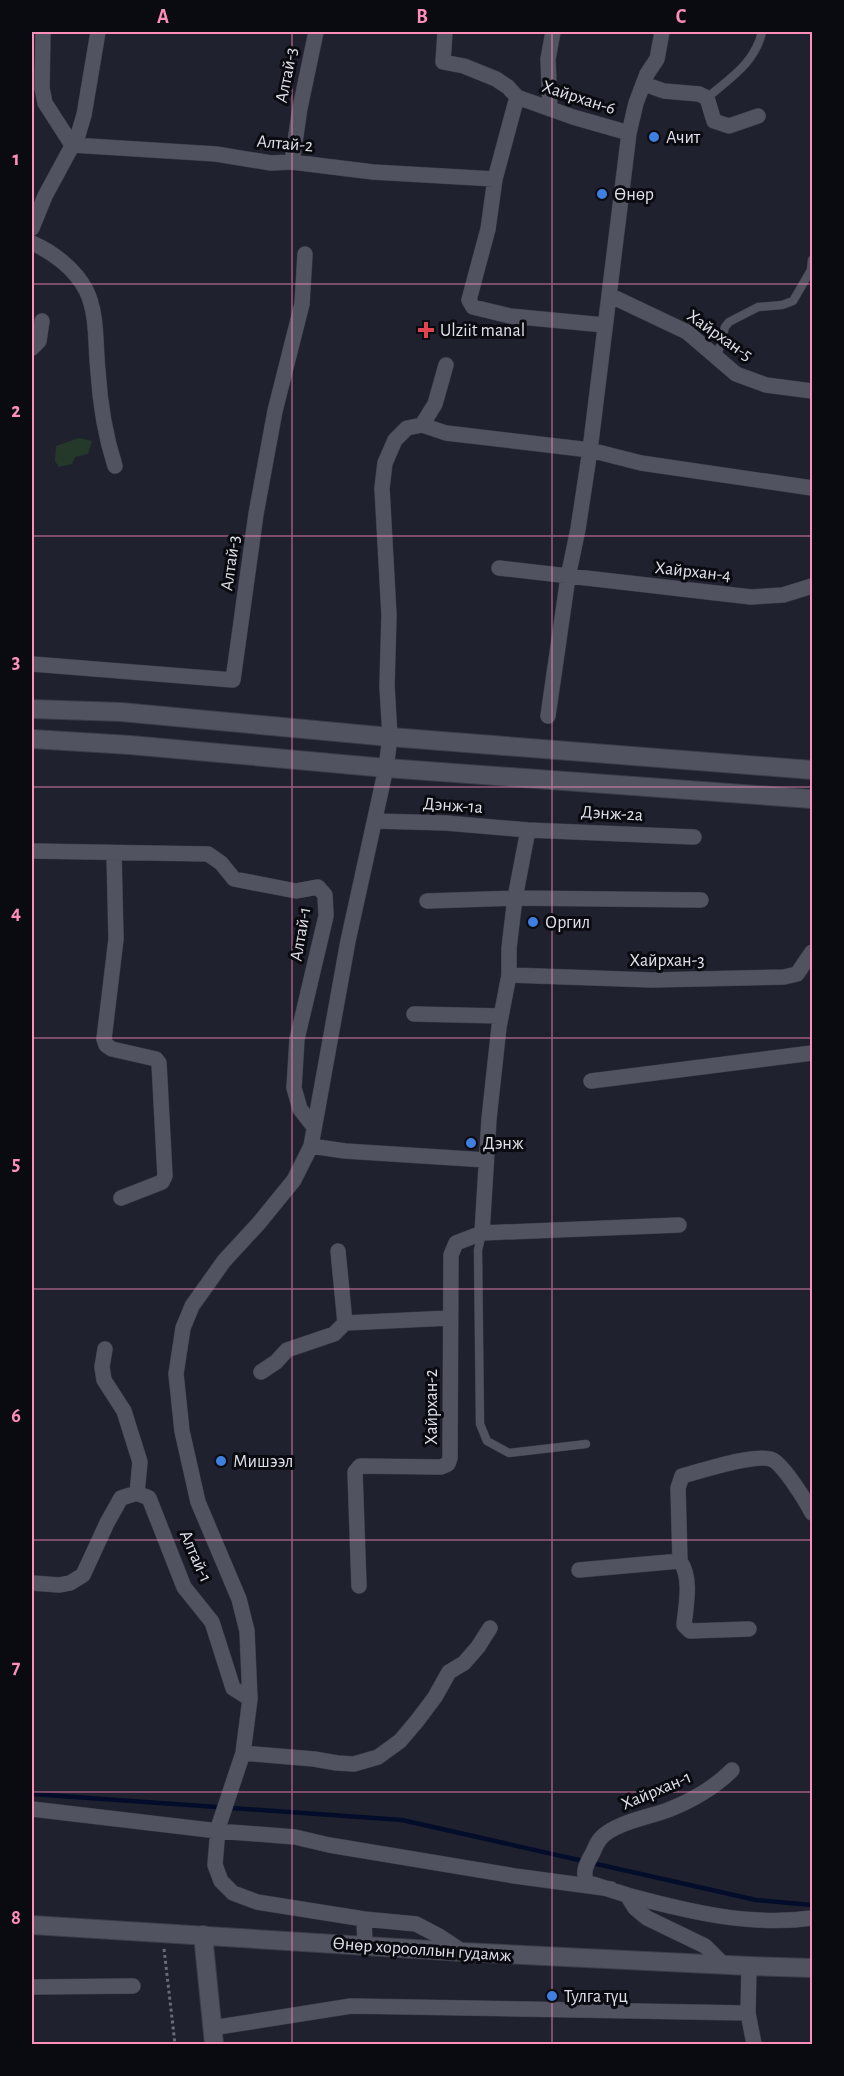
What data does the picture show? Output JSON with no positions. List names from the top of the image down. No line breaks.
{"streets":{"main road":["Өнөр хорооллын гудамж"],"street":["Алтай-3","Хайрхан-6","Алтай-2","Хайрхан-5","Хайрхан-4","Дэнж-1а","Дэнж-2а","Алтай-1","Хайрхан-3","Хайрхан-2","Хайрхан-1"]},"crossings":[["Алтай-3","Алтай-2"],["Дэнж-1а","Дэнж-2а"]],"places":{"other":["Ачит","Өнөр","Оргил","Дэнж","Мишээл","Тулга түц"],"health":["Ulziit manal"]},"grid":{"columns":["A","B","C"],"rows":["1","2","3","4","5","6","7","8"]}}
